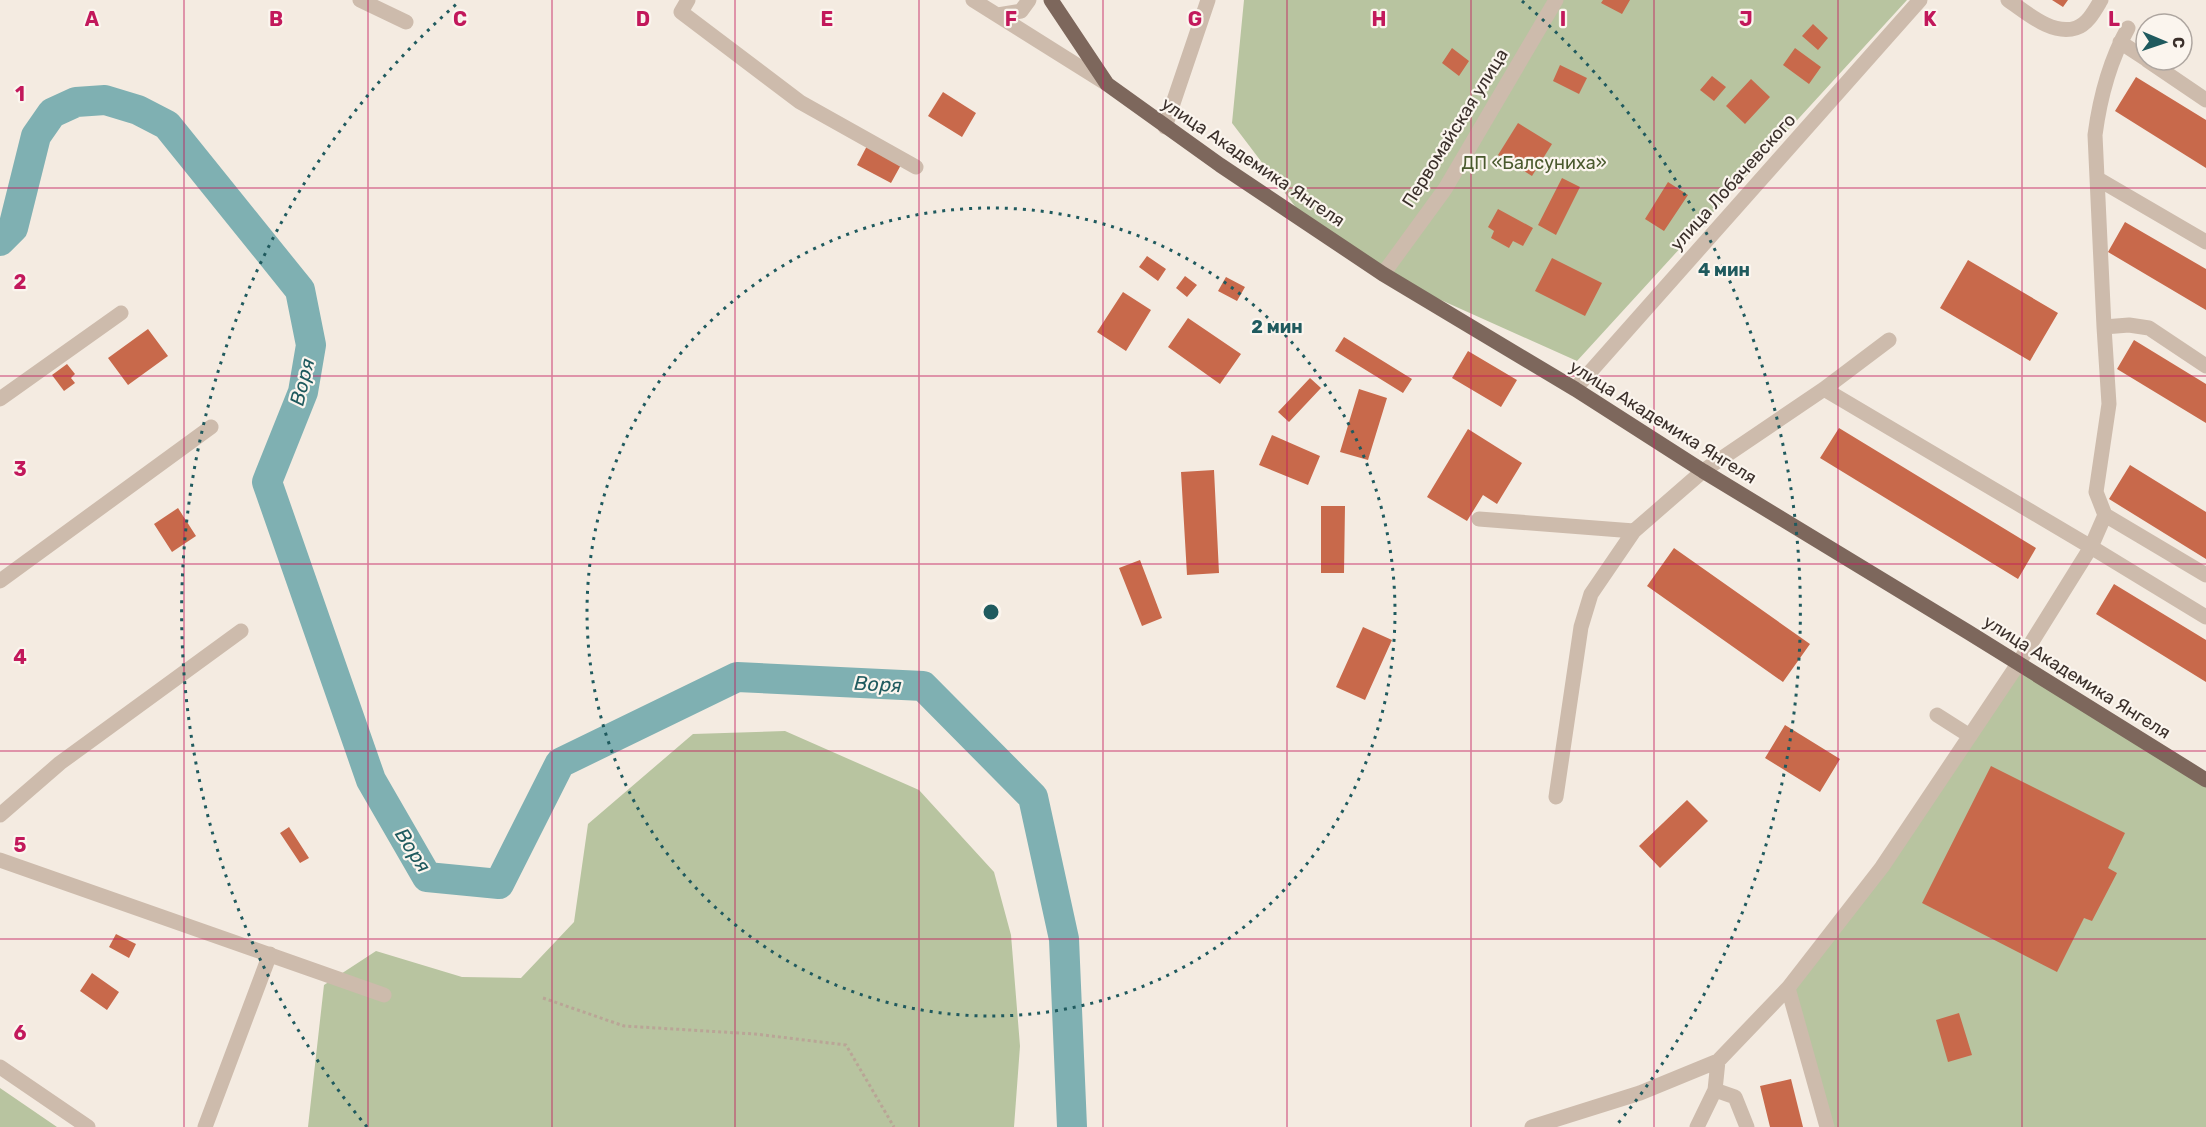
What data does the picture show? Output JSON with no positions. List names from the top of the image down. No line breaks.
{"streets":{"main road":["улица Академика Янгеля"],"street":["Первомайская улица","улица Лобачевского"]},"crossings":[["Первомайская улица","улица Академика Янгеля"],["улица Академика Янгеля","улица Лобачевского"]],"water":["Воря"],"parks":["ДП «Балсуниха»"],"north":"right","grid":{"columns":["A","B","C","D","E","F","G","H","I","J","K","L"],"rows":["1","2","3","4","5","6"]},"rings":["4 мин","2 мин"]}
